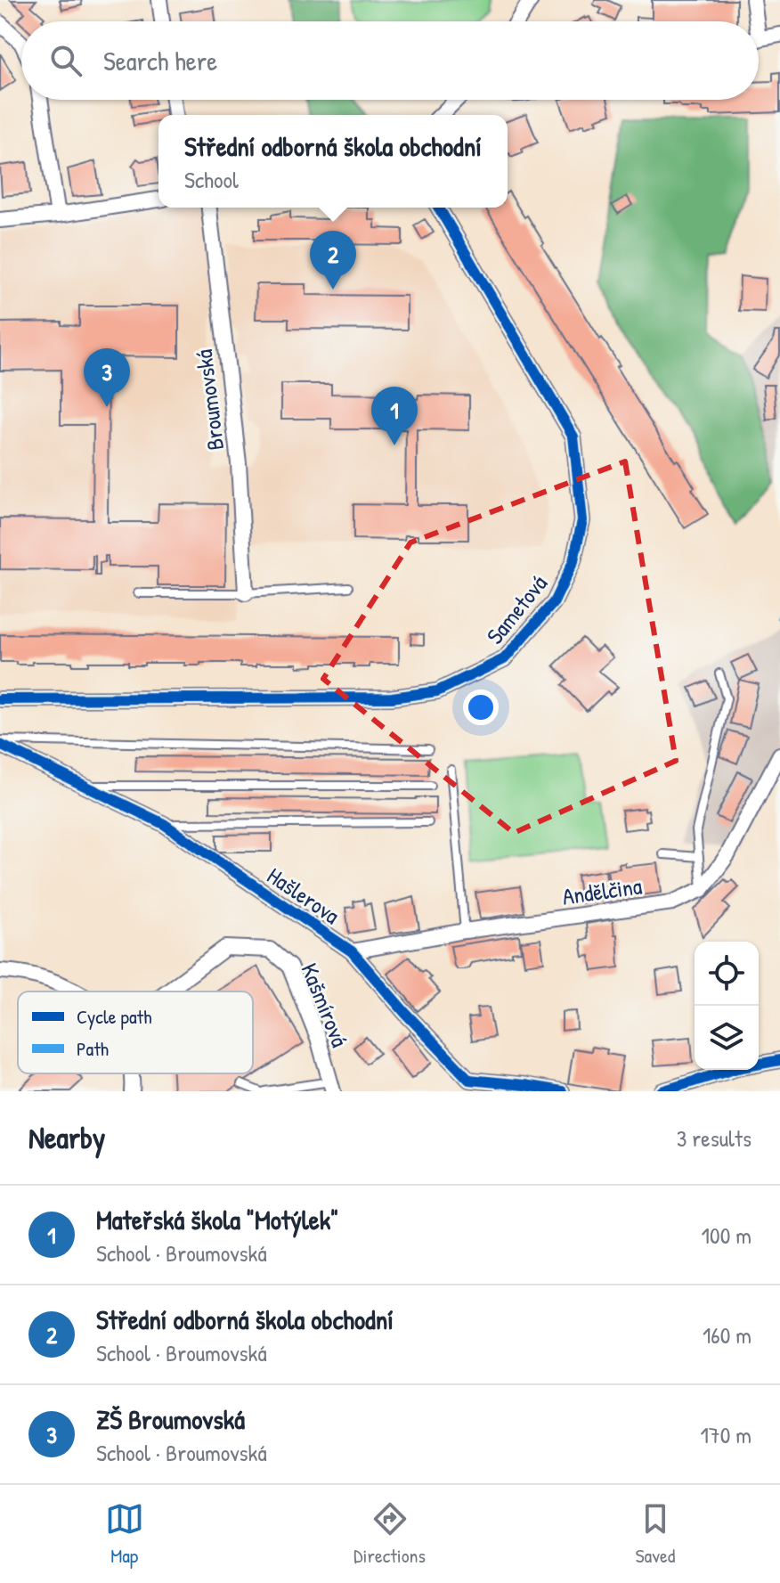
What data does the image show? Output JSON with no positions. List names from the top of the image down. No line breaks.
{"streets":{"street":["Broumovská","Sametová","Andělčina","Hašlerova","Kašmírová"]},"crossings":[["Andělčina","Hašlerova"]],"legend":["Cycle path","Path"],"page":{"search":"Search here","popup":["Střední odborná škola obchodní","School"],"pins":["2","3","1"],"heading":["Nearby","3 results"],"list":[{"mark":"1","name":"Mateřská škola \"Motýlek\"","note":"School · Broumovská","value":"100 m"},{"mark":"2","name":"Střední odborná škola obchodní","note":"School · Broumovská","value":"160 m"},{"mark":"3","name":"ZŠ Broumovská","note":"School · Broumovská","value":"170 m"}],"nav":["Map","Directions","Saved"]}}
